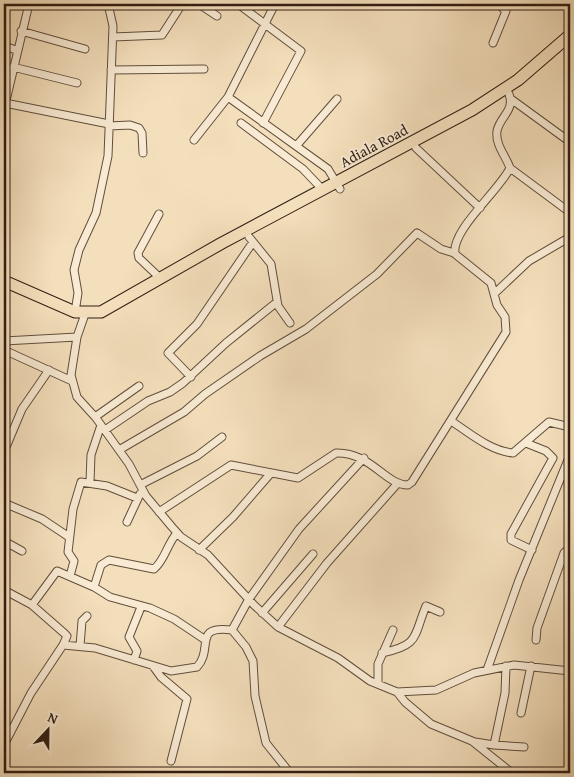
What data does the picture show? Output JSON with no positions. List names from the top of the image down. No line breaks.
{"streets":{"main road":["Adiala Road"]},"north":"top"}
